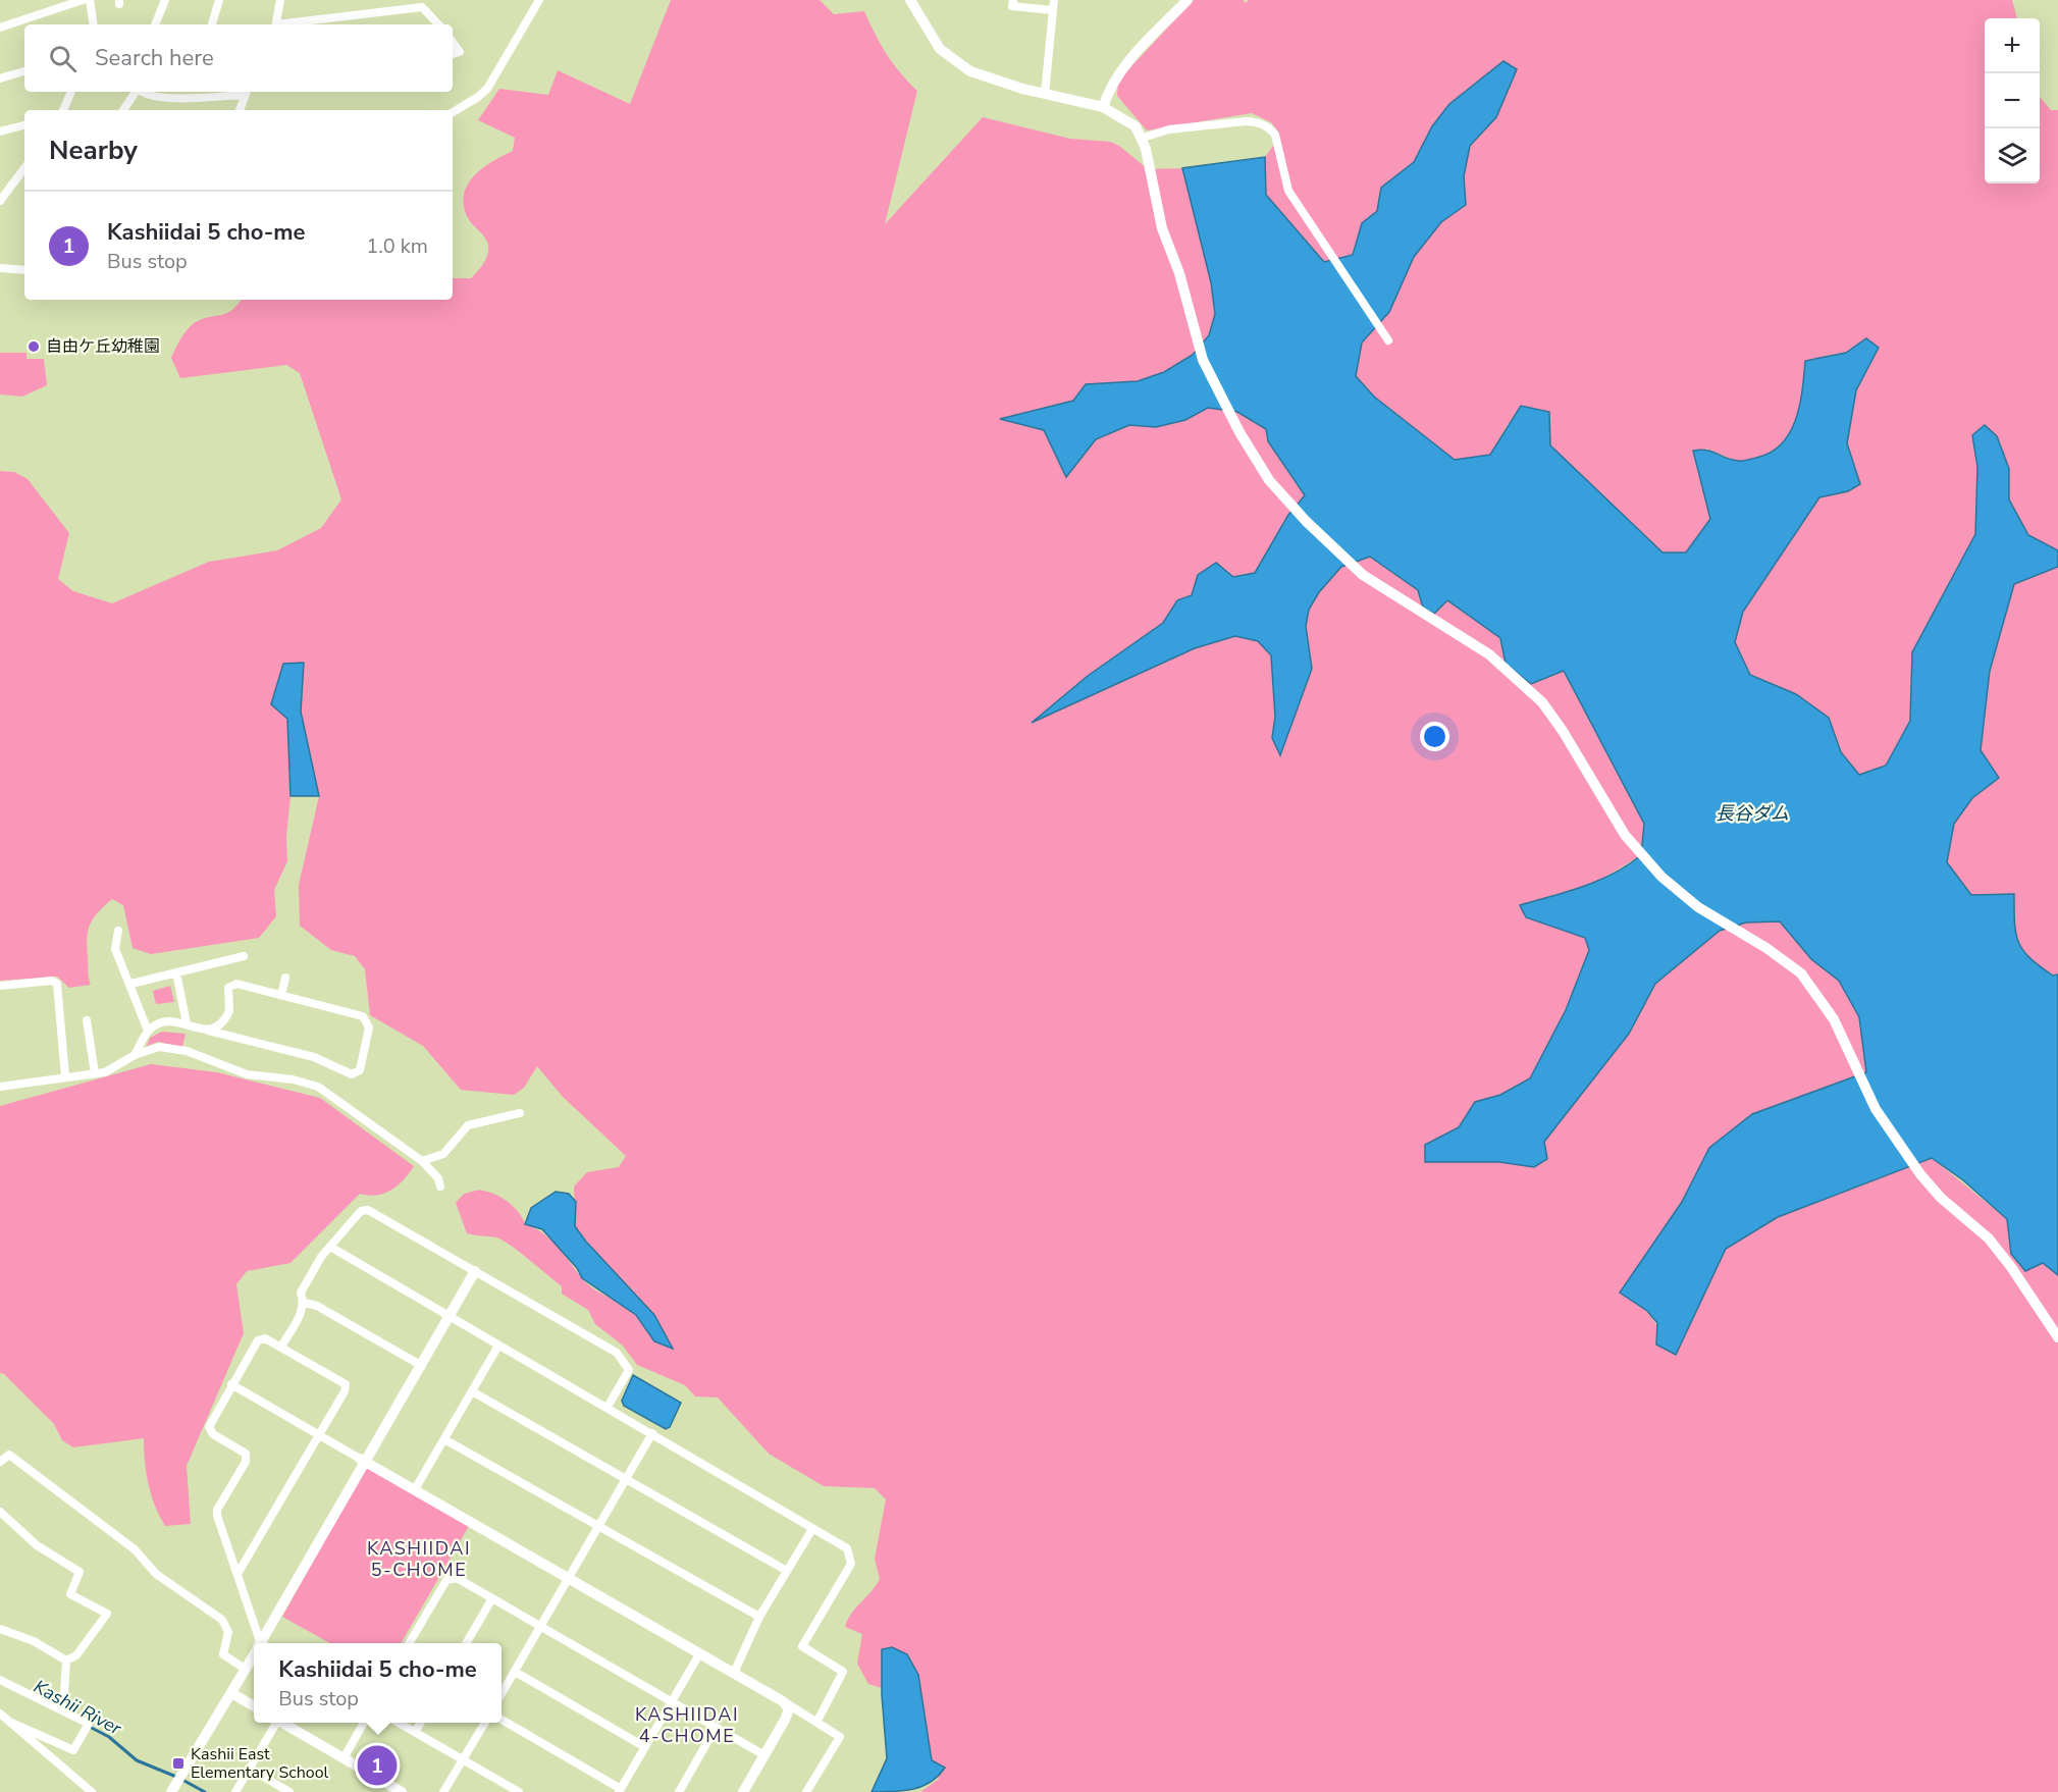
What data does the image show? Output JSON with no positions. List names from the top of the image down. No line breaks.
{"districts":["KASHIIDAI 5-CHOME","KASHIIDAI 4-CHOME"],"water":["長谷ダム","Kashii River"],"places":{"other":["自由ケ丘幼稚園"],"transit":["Kashii East Elementary School"]},"page":{"map_buttons":["+","−"],"search":"Search here","heading":"Nearby","list":[{"mark":"1","name":"Kashiidai 5 cho-me","note":"Bus stop","value":"1.0 km"}],"popup":["Kashiidai 5 cho-me","Bus stop"],"pins":"1"}}
